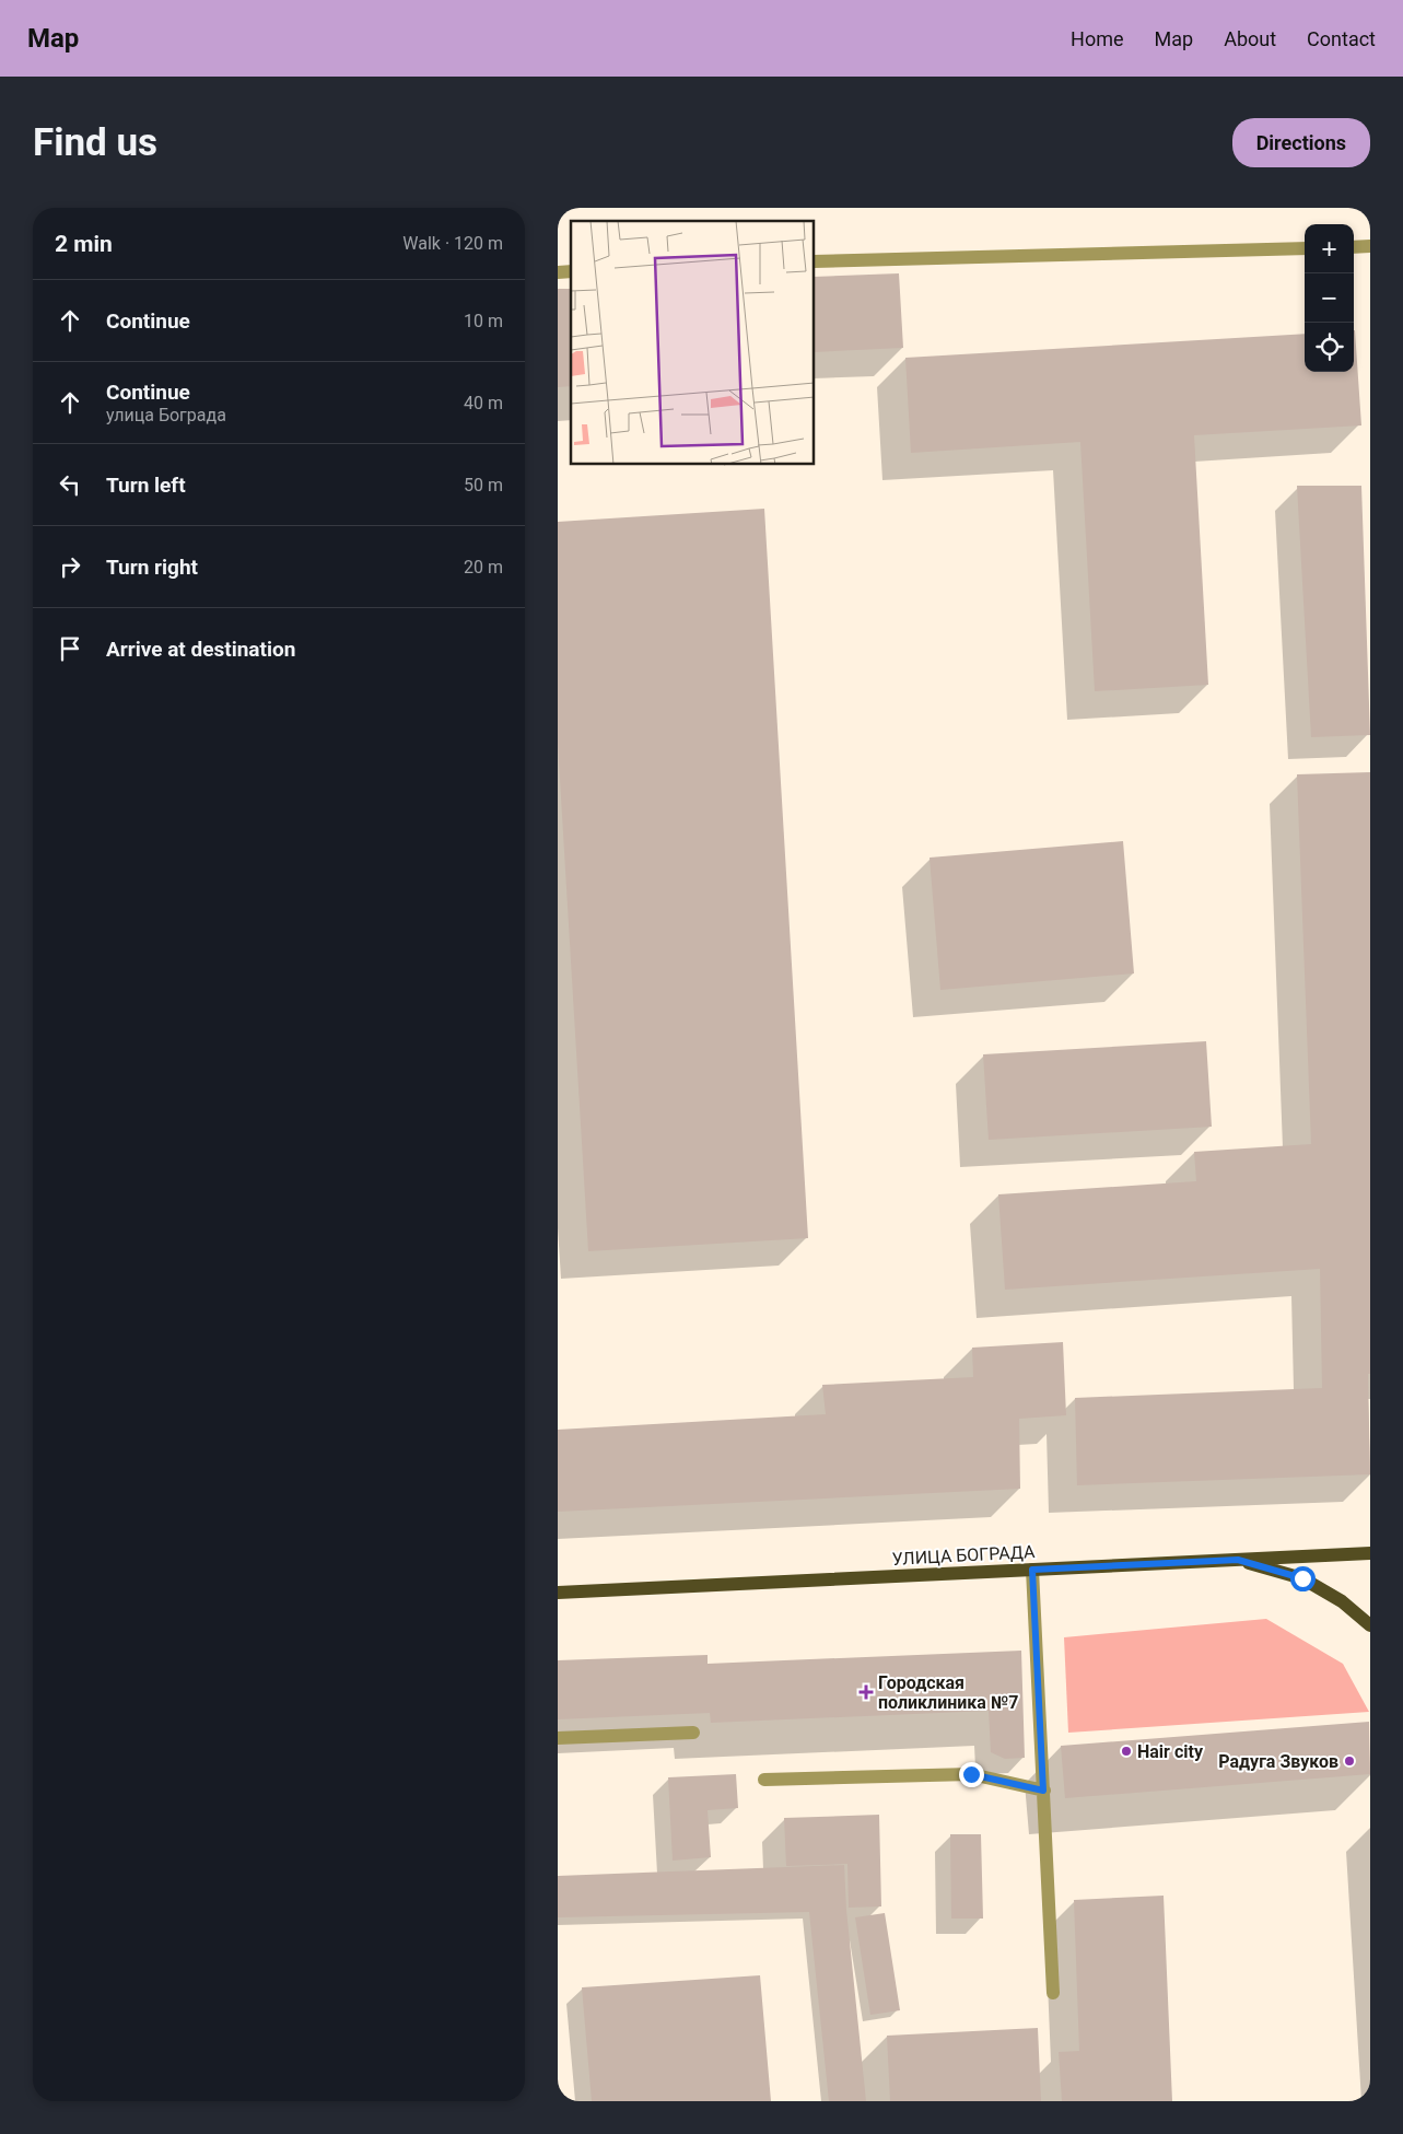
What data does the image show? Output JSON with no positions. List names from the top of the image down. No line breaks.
{"streets":{"main road":["УЛИЦА БОГРАДА"]},"places":{"health":["Городская поликлиника №7"],"other":["Hair city","Радуга Звуков"]},"page":{"header":"Map","nav":["Home","Map","About","Contact"],"buttons":"Directions","title":"Find us","heading":["2 min","Walk · 120 m"],"map_buttons":["+","−"],"list":[["Continue","10 m"],["Continue","улица Бограда","40 m"],["Turn left","50 m"],["Turn right","20 m"],"Arrive at destination"]}}
